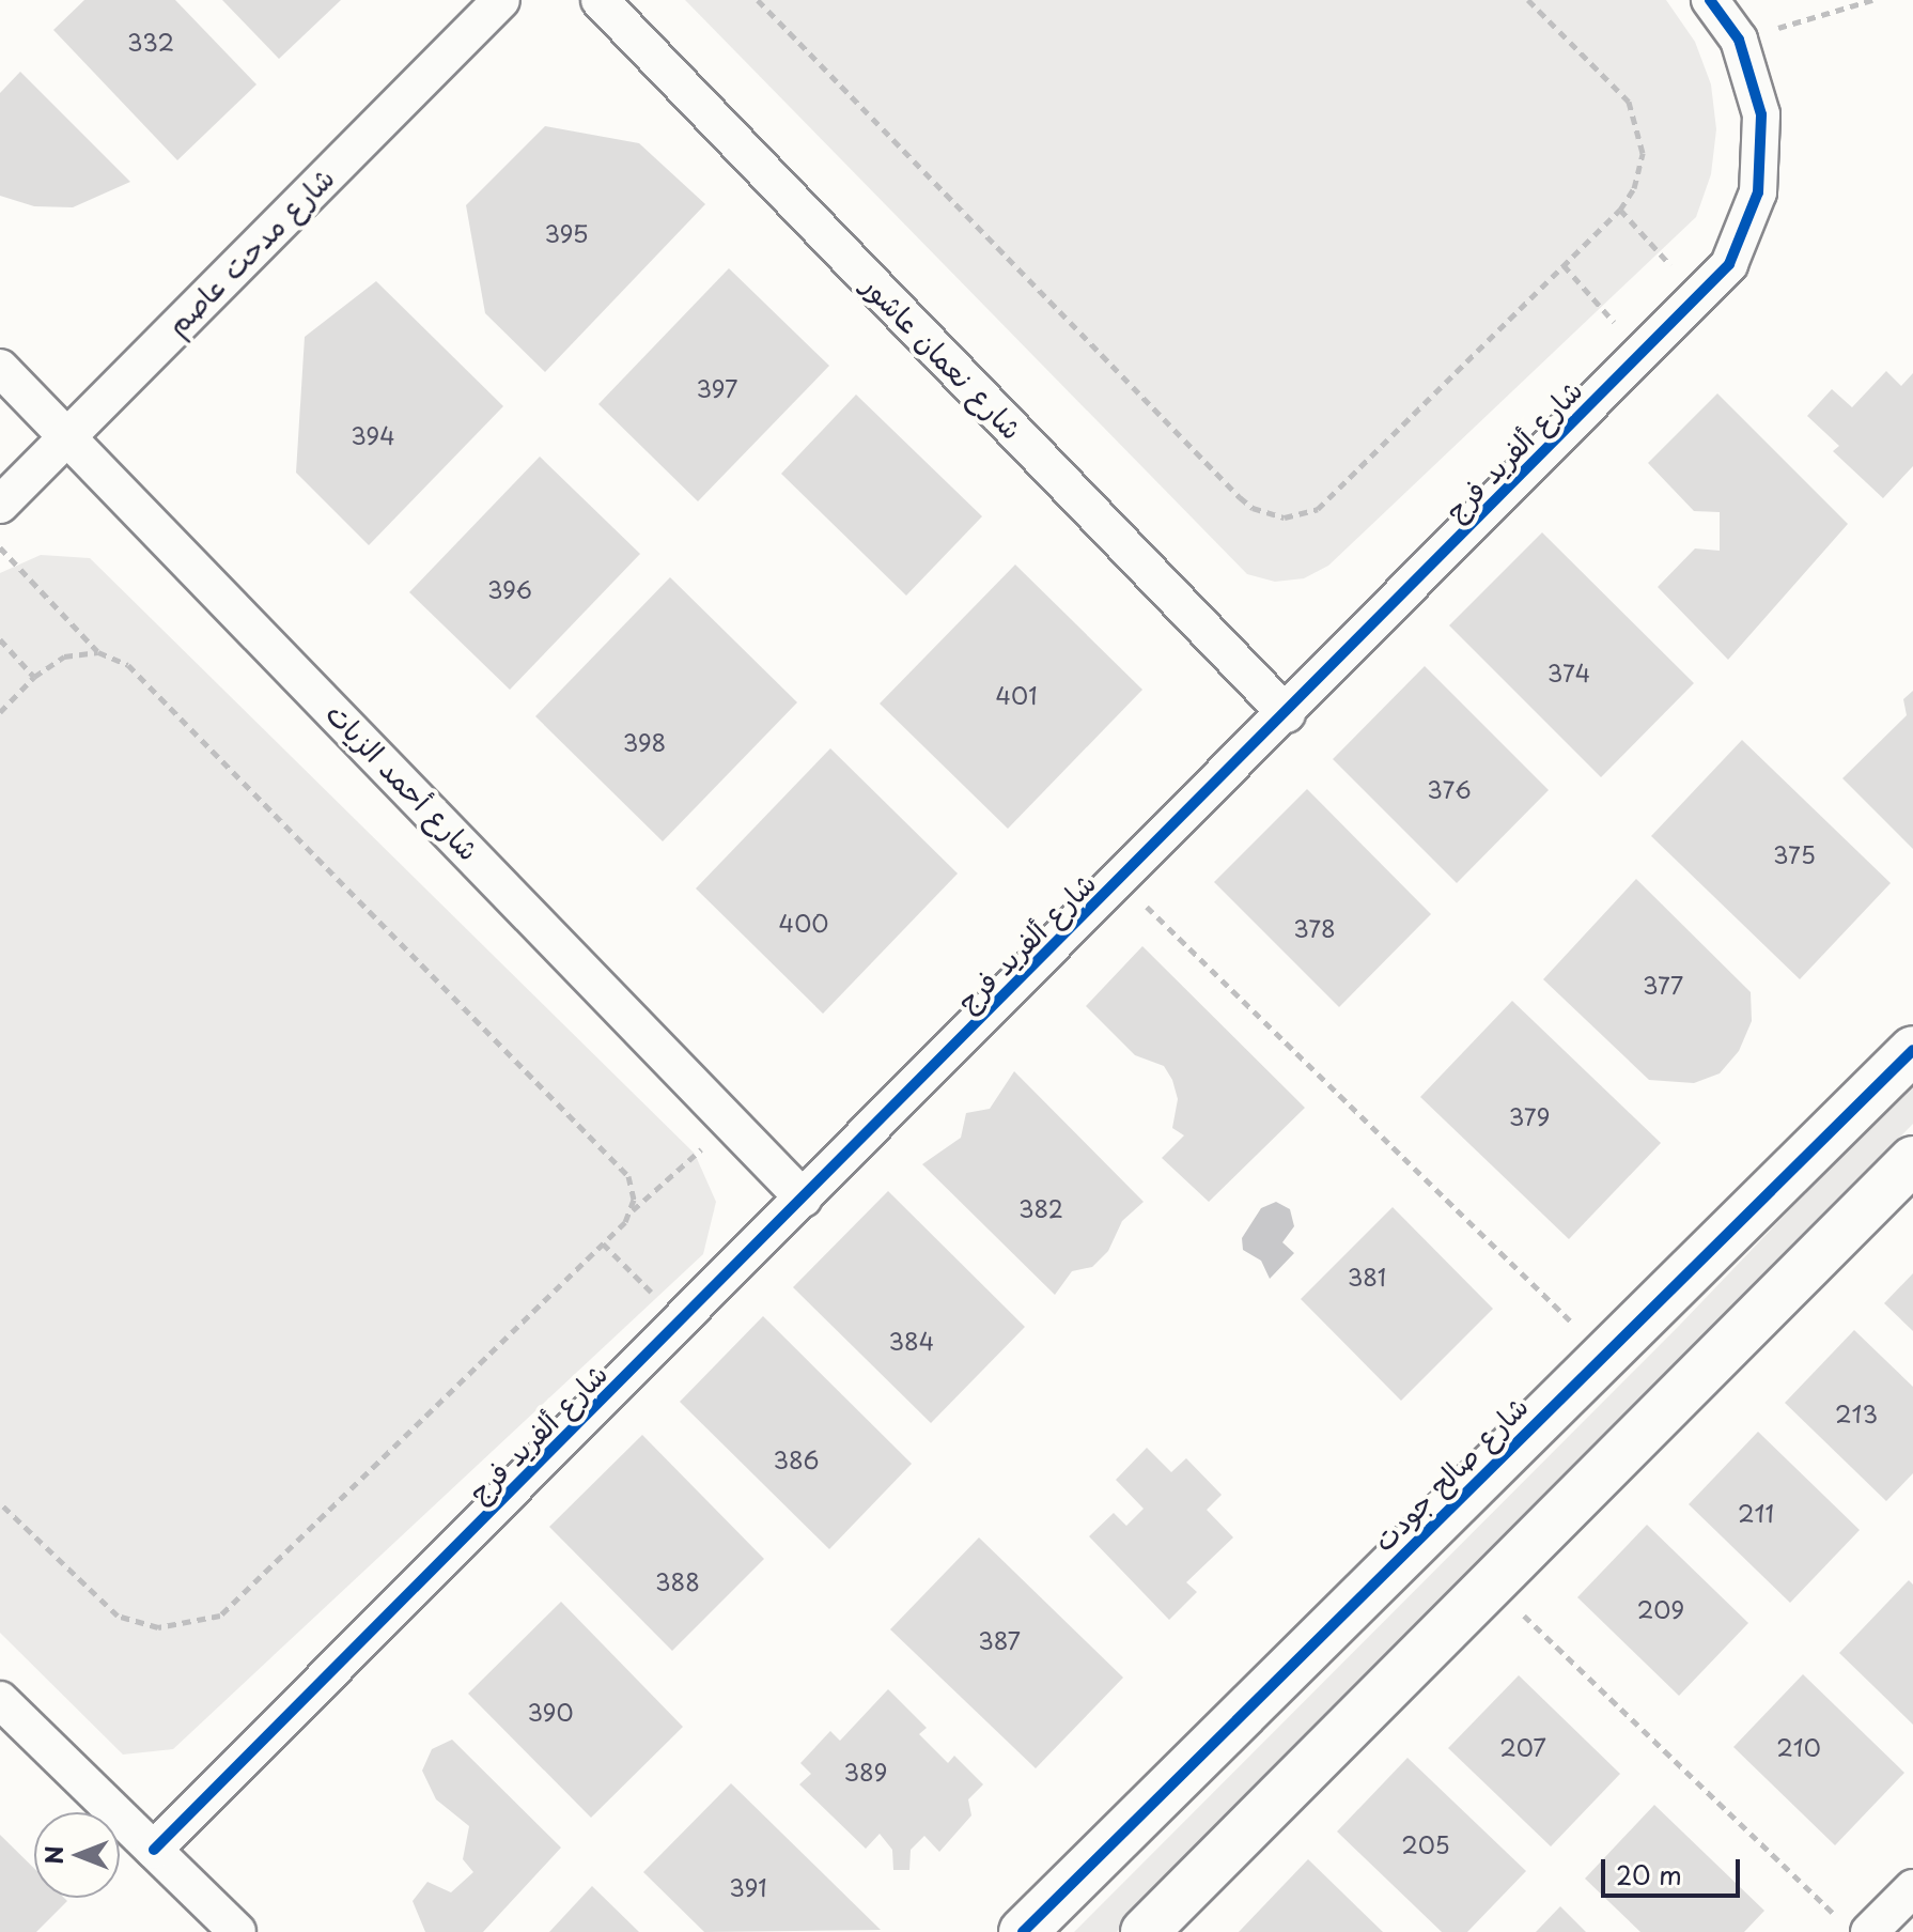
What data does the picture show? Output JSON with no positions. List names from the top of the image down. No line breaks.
{"streets":{"street":["شارع مدحت عاصم","شارع نعمان عاشور","شارع ألفريد فرج","شارع أحمد الزيات","شارع صالح جودت"]},"crossings":[["شارع مدحت عاصم","شارع أحمد الزيات"],["شارع نعمان عاشور","شارع ألفريد فرج"],["شارع ألفريد فرج","شارع أحمد الزيات"]],"house_numbers":["332","395","397","394","396","374","401","398","376","375","400","378","377","379","382","381","384","213","386","211","388","209","387","390","207","210","389","205","391"],"scale_bar":"20 m","north":"left"}
